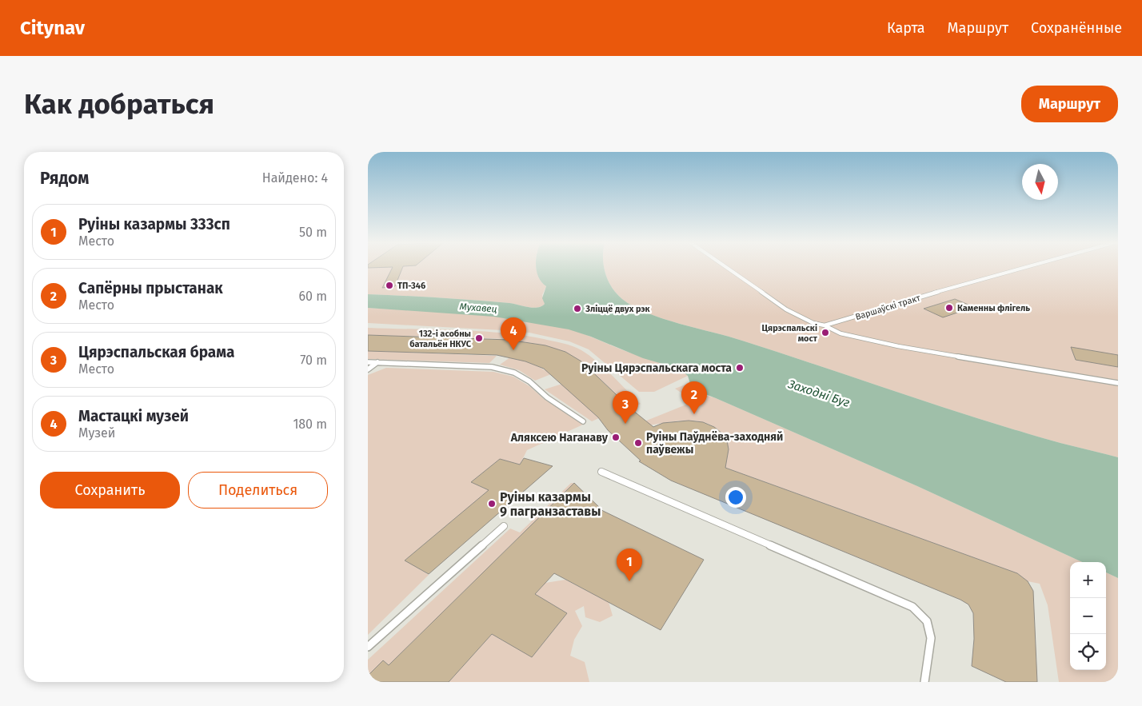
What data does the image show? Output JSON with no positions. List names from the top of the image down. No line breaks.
{"streets":{"lane":["Варшаўскі тракт"]},"water":["Мухавец","Заходні Буг"],"places":["ТП-346","Каменны флігель","Зліццё двух рэк","Цярэспальскі мост","132-і асобны батальён НКУС","Руіны Цярэспальскага моста","Аляксею Наганаву","Руіны Паўднёва-заходняй паўвежы","Руіны казармы 9 пагранзаставы"],"north":"bottom","page":{"header":"Citynav","nav":["Карта","Маршрут","Сохранённые"],"buttons":["Маршрут",["Сохранить","Поделиться"]],"title":"Как добраться","heading":["Рядом","Найдено: 4"],"list":[{"mark":"1","name":"Руіны казармы 333сп","note":"Место","value":"50 m"},{"mark":"2","name":"Сапёрны прыстанак","note":"Место","value":"60 m"},{"mark":"3","name":"Цярэспальская брама","note":"Место","value":"70 m"},{"mark":"4","name":"Мастацкі музей","note":"Музей","value":"180 m"}],"pins":["4","2","3","1"],"map_buttons":["+","−"]}}
